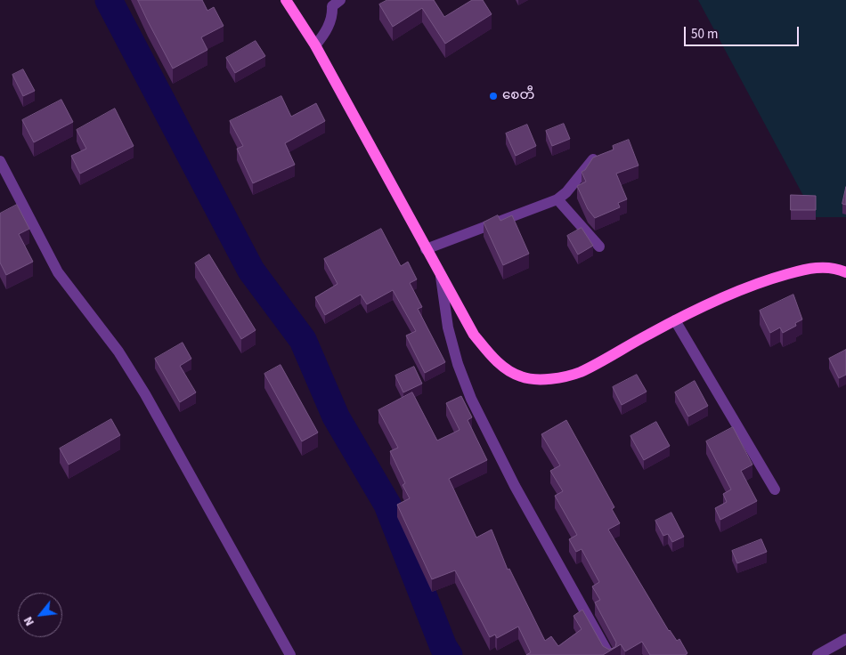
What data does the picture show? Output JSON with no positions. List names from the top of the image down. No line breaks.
{"places":["စေတီ"],"scale_bar":"50 m","north":"bottom left"}
